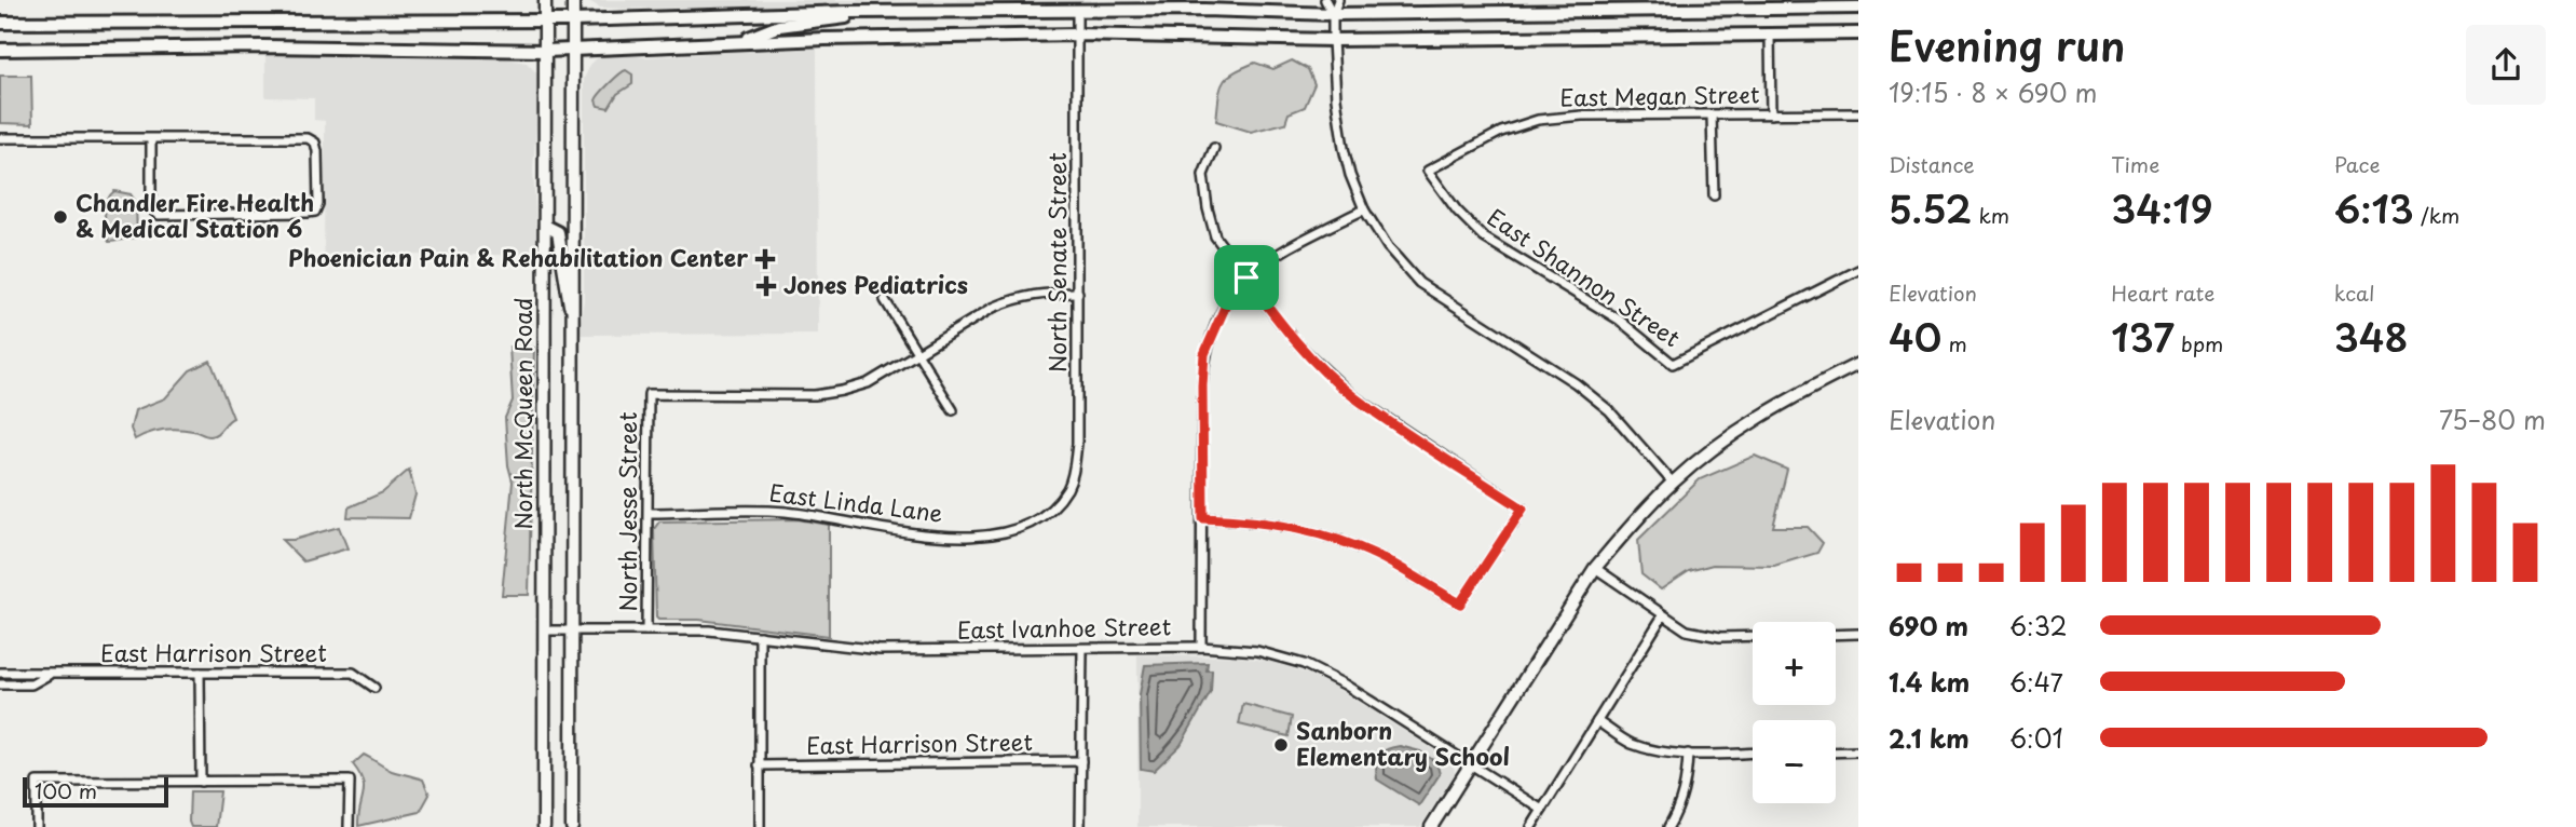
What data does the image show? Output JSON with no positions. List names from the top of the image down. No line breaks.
{"streets":{"main road":["North McQueen Road"],"street":["East Megan Street","North Senate Street","East Shannon Street","East Linda Lane","North Jesse Street","East Ivanhoe Street","East Harrison Street"]},"crossings":[["East Megan Street","East Shannon Street"],["North Senate Street","East Linda Lane"],["North McQueen Road","East Ivanhoe Street"],["East Linda Lane","North Jesse Street"],["North Jesse Street","East Ivanhoe Street"]],"places":{"other":["Chandler Fire Health & Medical Station 6","Sanborn Elementary School"],"health":["Phoenician Pain & Rehabilitation Center","Jones Pediatrics"]},"scale_bar":"100 m","page":{"heading":["Evening run","19:15 · 8 × 690 m"],"stats":[["Distance","5.52 km"],["Time","34:19"],["Pace","6:13 /km"],["Elevation","40 m"],["Heart rate","137 bpm"],["kcal","348"]],"chart":["Elevation","75–80 m"],"list":[{"name":"690 m","note":"6:32"},{"name":"1.4 km","note":"6:47"},{"name":"2.1 km","note":"6:01"}],"map_buttons":["+","−"],"scale":"100 m"}}
